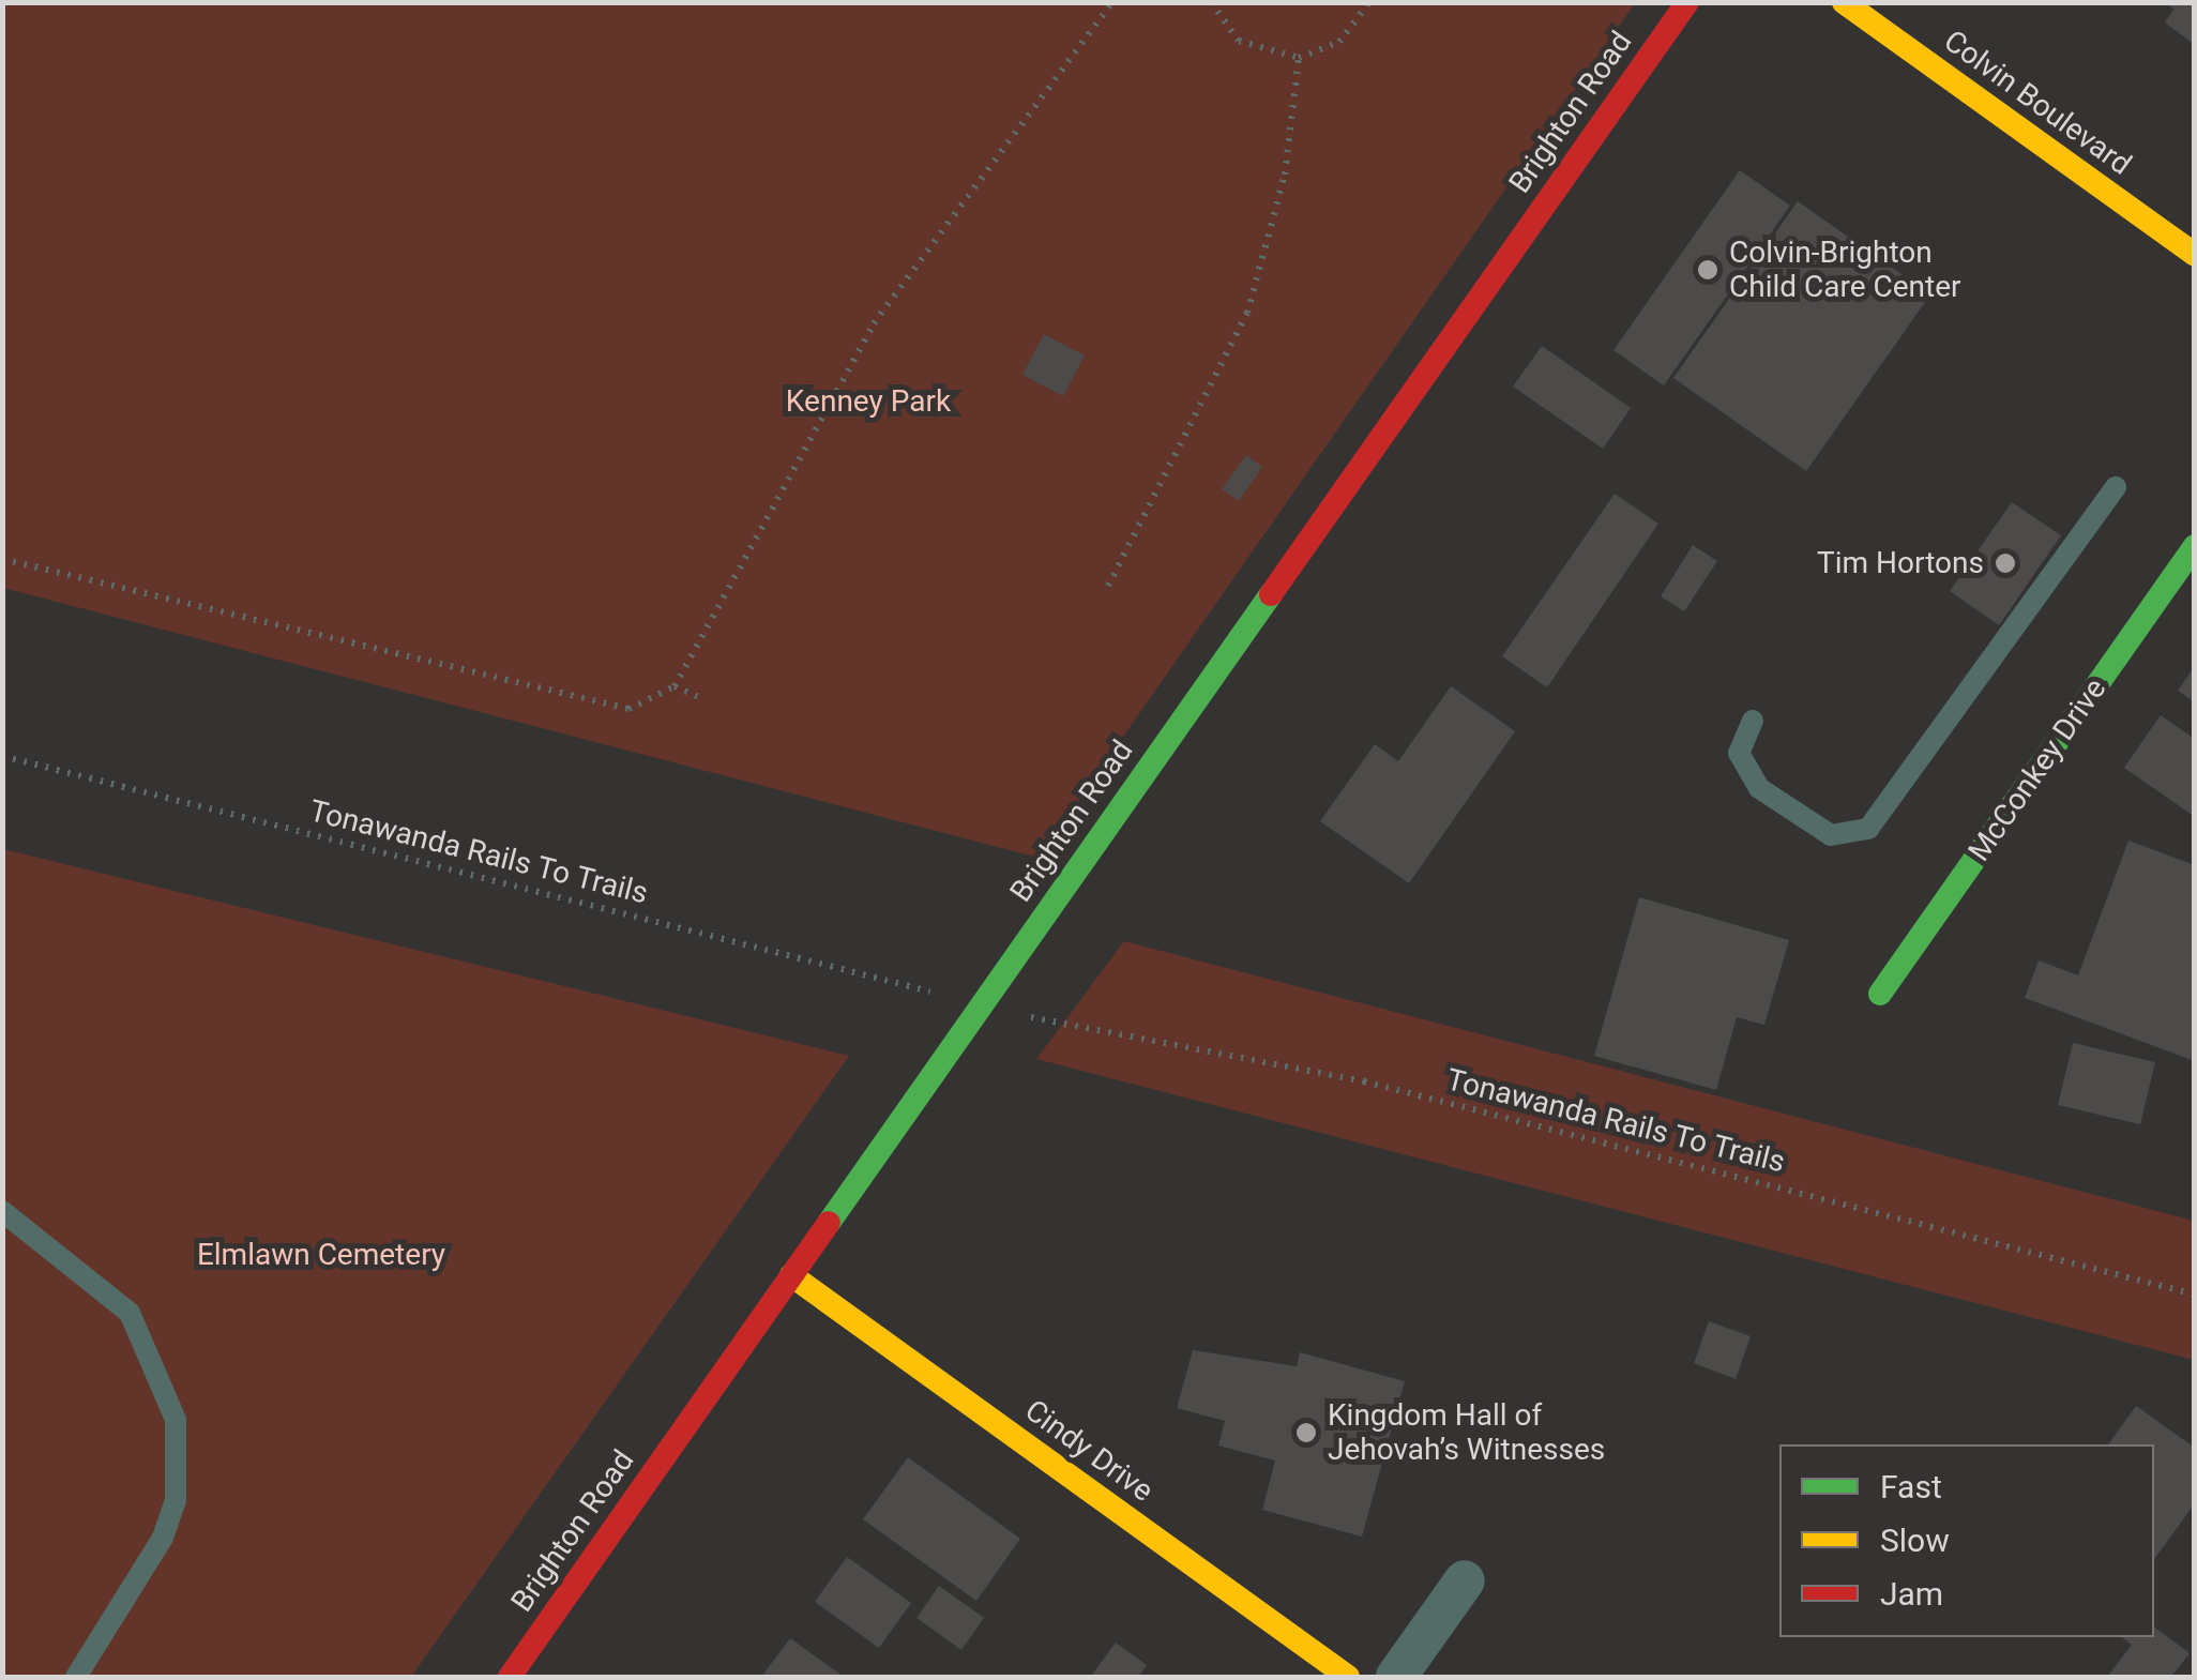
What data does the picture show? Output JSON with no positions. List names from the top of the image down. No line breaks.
{"streets":{"street":["Colvin Boulevard","Brighton Road","McConkey Drive","Cindy Drive"],"path":["Tonawanda Rails To Trails"]},"crossings":[["Brighton Road","Cindy Drive"]],"parks":["Kenney Park","Elmlawn Cemetery"],"places":["Colvin-Brighton Child Care Center","Tim Hortons","Kingdom Hall of Jehovah’s Witnesses"],"legend":["Fast","Slow","Jam"]}
